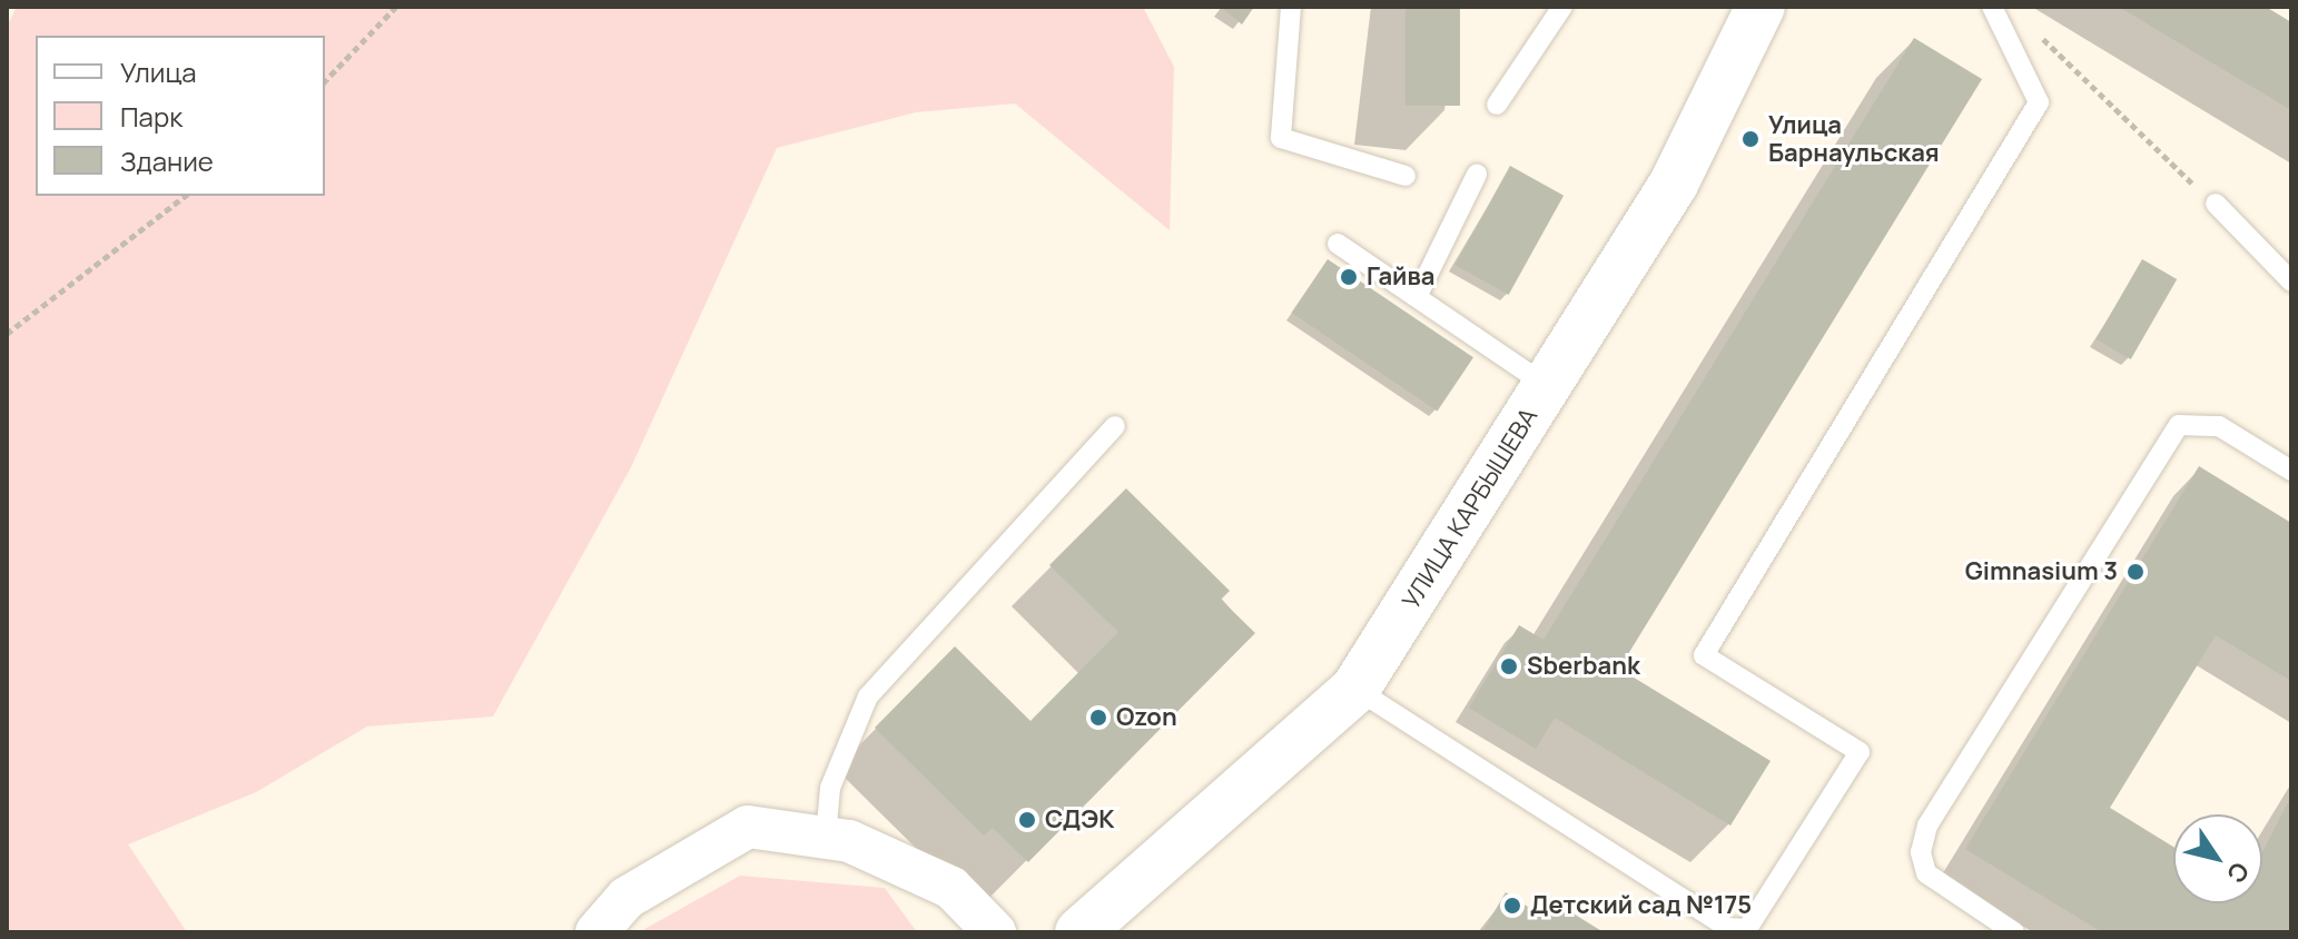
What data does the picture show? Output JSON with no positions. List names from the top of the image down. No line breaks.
{"streets":{"street":["УЛИЦА КАРБЫШЕВА"]},"places":["Улица Барнаульская","Гайва","Gimnasium 3","Sberbank","Ozon","СДЭК","Детский сад №175"],"legend":["Улица","Парк","Здание"],"north":"bottom right"}
